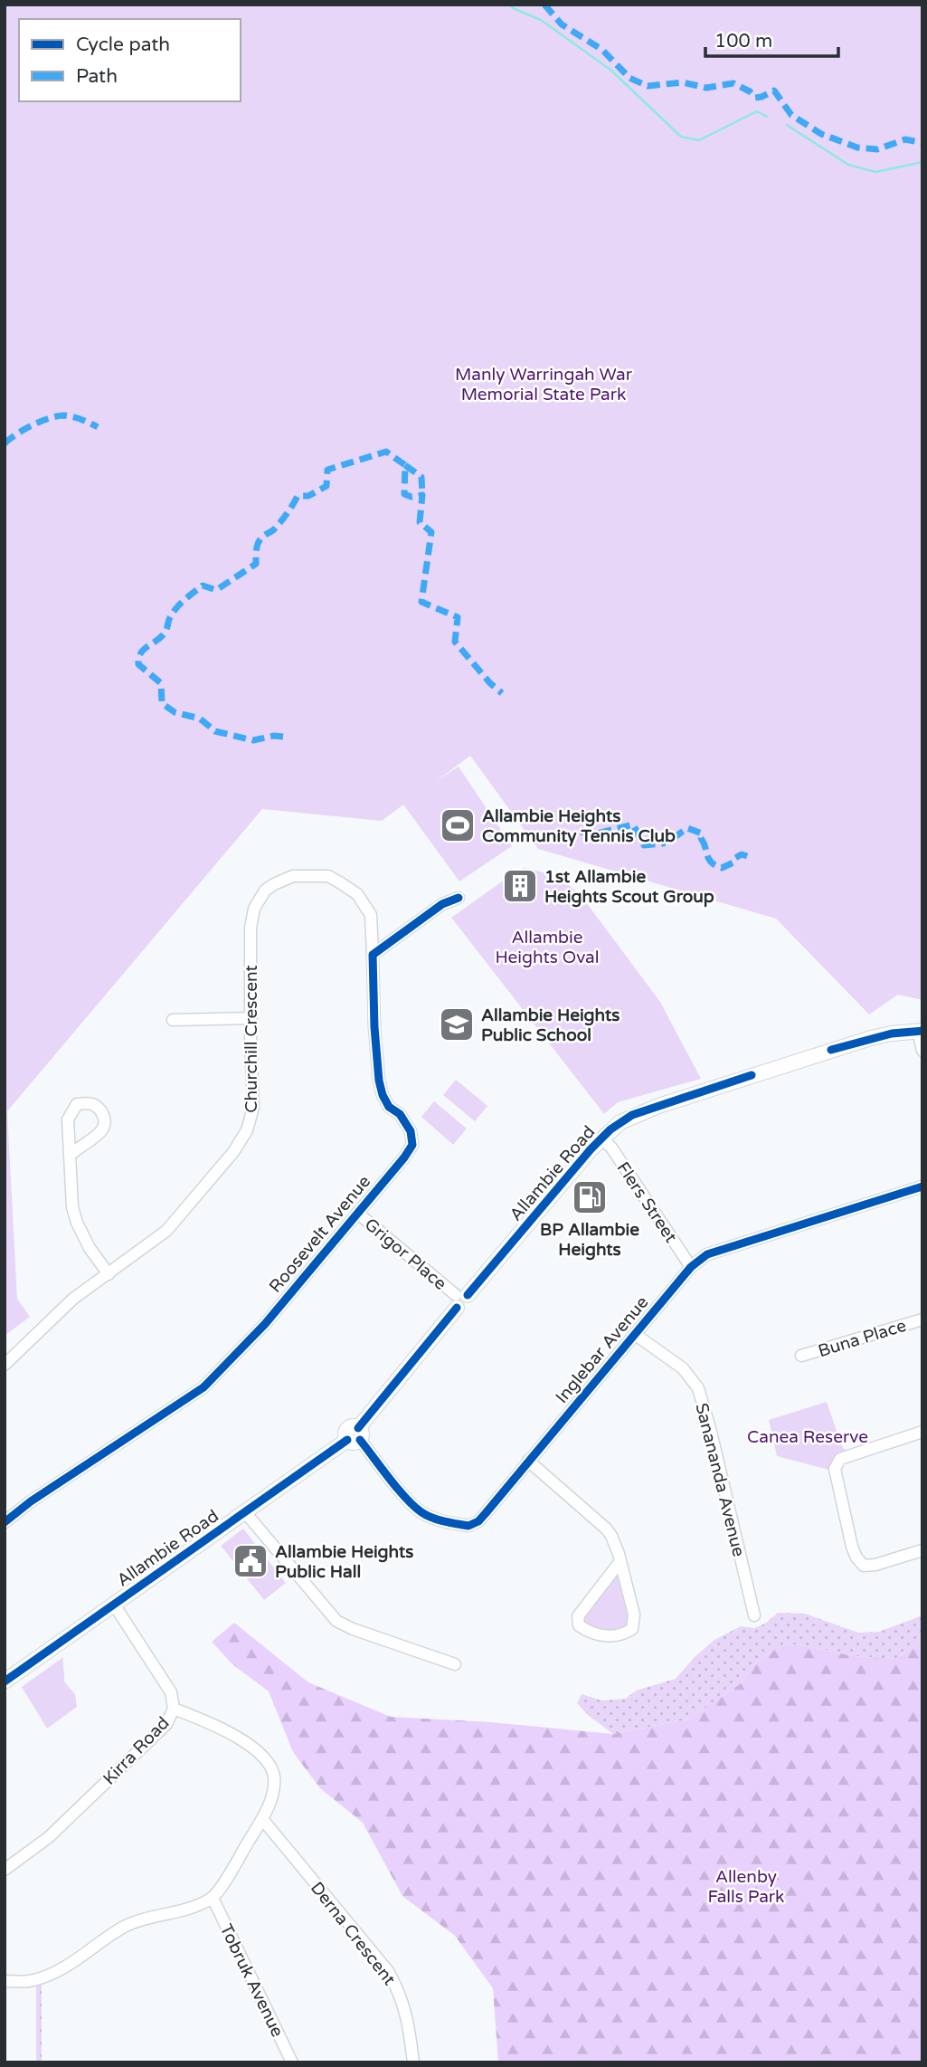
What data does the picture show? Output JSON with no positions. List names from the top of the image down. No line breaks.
{"streets":{"main road":["Allambie Road"],"street":["Churchill Crescent","Flers Street","Roosevelt Avenue","Grigor Place","Buna Place","Inglebar Avenue","Sanananda Avenue","Kirra Road","Derna Crescent","Tobruk Avenue"]},"crossings":[["Churchill Crescent","Roosevelt Avenue"],["Allambie Road","Flers Street"],["Allambie Road","Grigor Place"],["Allambie Road","Inglebar Avenue"],["Allambie Road","Kirra Road"],["Flers Street","Inglebar Avenue"],["Roosevelt Avenue","Grigor Place"],["Inglebar Avenue","Sanananda Avenue"]],"parks":["Manly Warringah War Memorial State Park","Allambie Heights Oval","Canea Reserve","Allenby Falls Park"],"places":{"sports":["Allambie Heights Community Tennis Club"],"building":["1st Allambie Heights Scout Group"],"school or university":["Allambie Heights Public School"],"fuel station":["BP Allambie Heights"],"public building":["Allambie Heights Public Hall"]},"legend":["Cycle path","Path"],"scale_bar":"100 m"}
